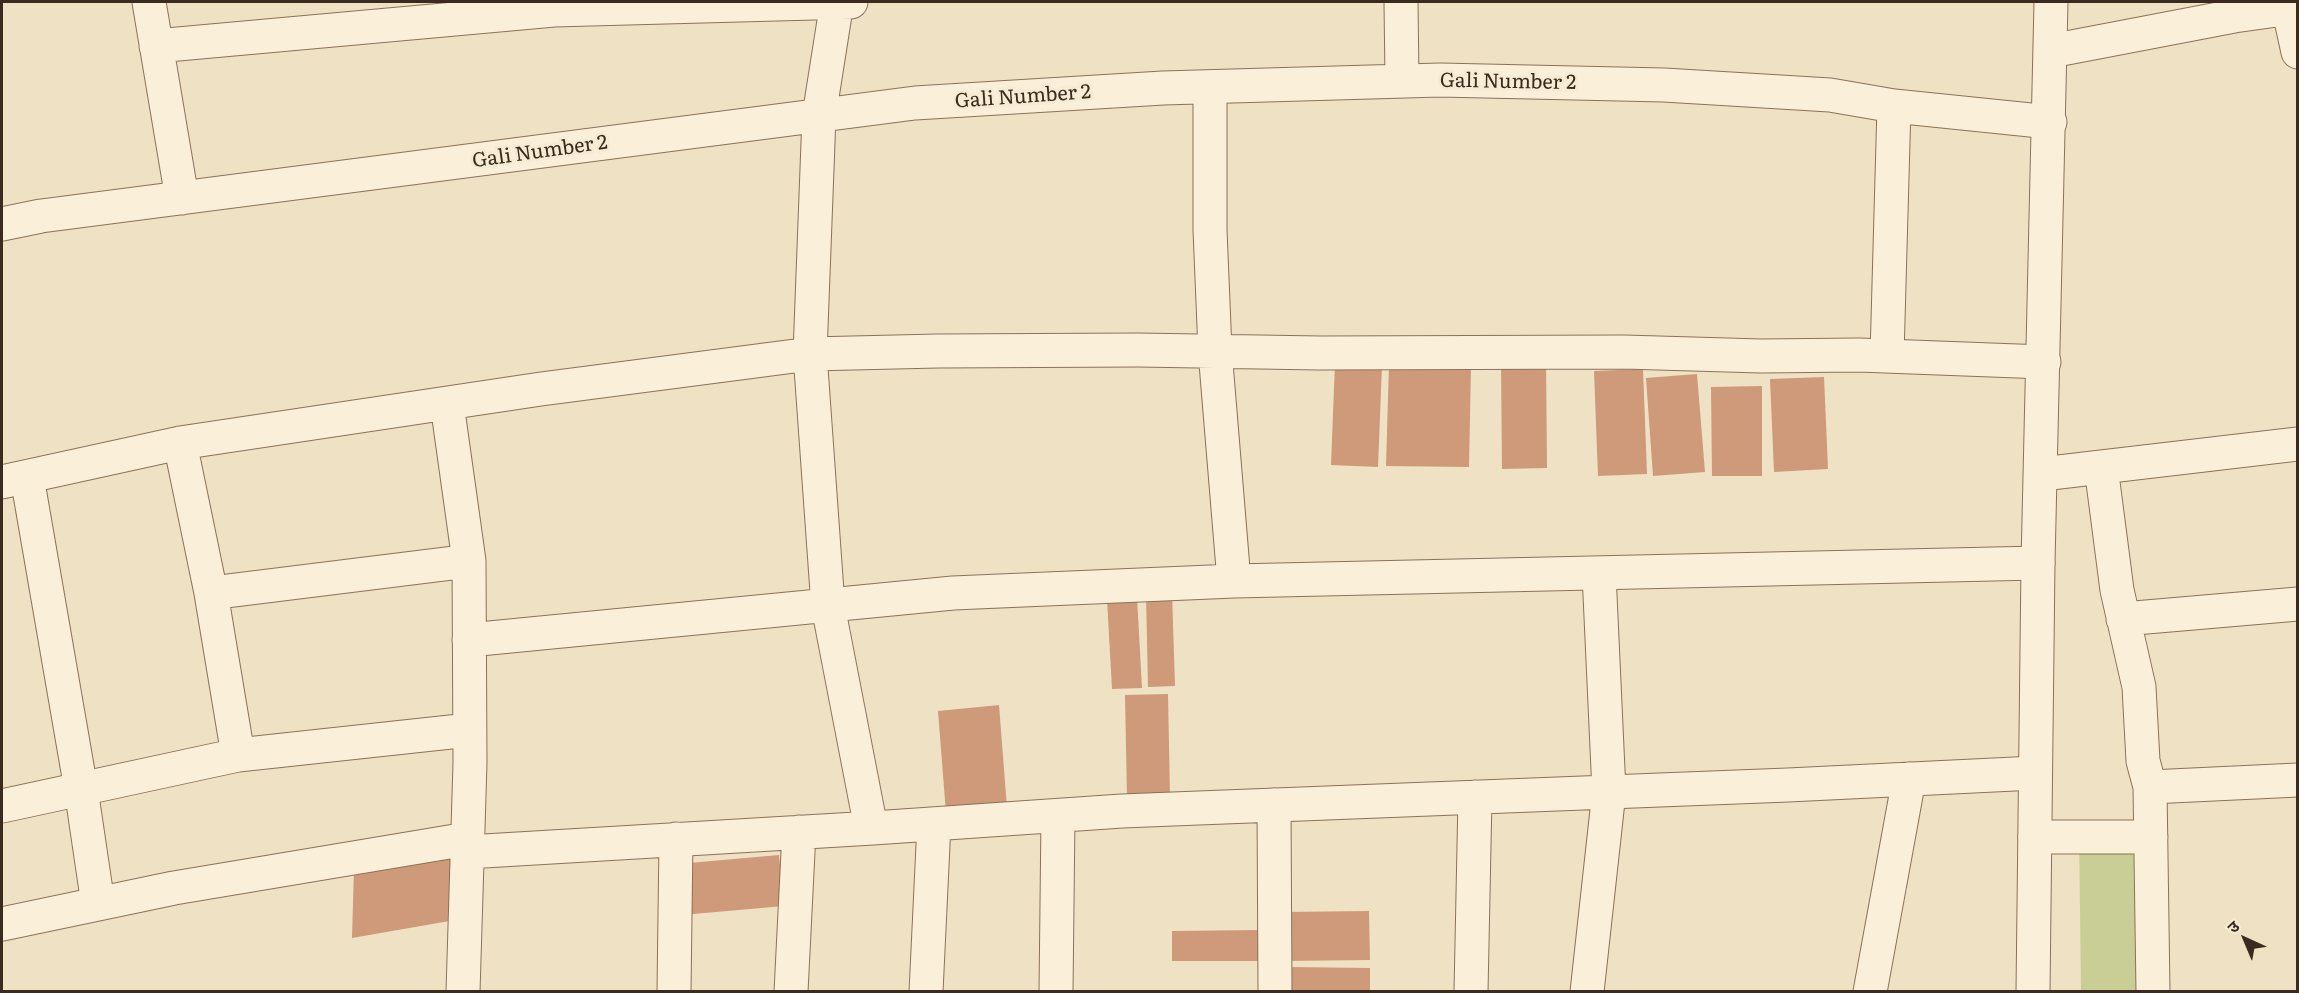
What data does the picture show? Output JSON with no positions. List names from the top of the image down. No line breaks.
{"streets":{"street":["Gali Number 2"]},"north":"top left"}
